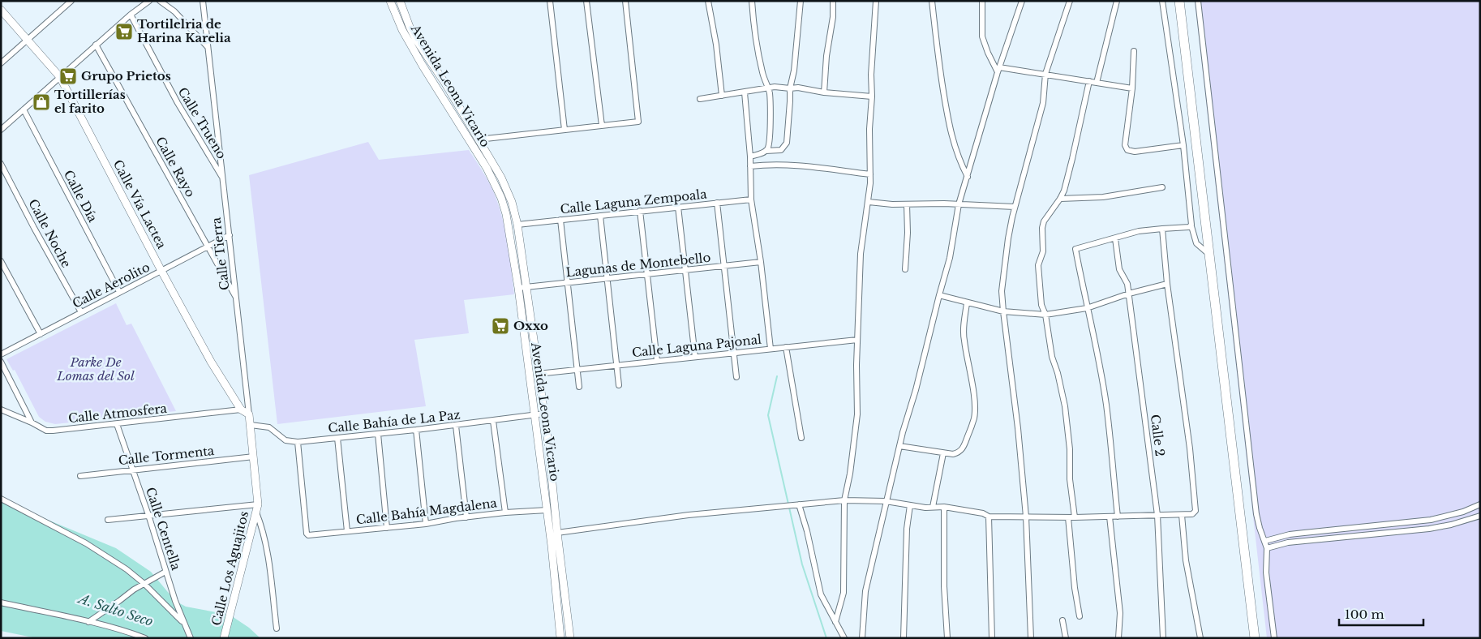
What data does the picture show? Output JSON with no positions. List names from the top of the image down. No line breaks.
{"streets":{"street":["Avenida Leona Vicario","Calle Trueno","Calle Rayo","Calle Día","Calle Laguna Zempoala","Calle Vía Lactea","Calle Noche","Calle Tierra","Lagunas de Montebello","Calle Aerolito","Calle Laguna Pajonal","Calle Atmosfera","Calle Bahía de La Paz","Calle 2","Calle Tormenta","Calle Bahía Magdalena","Calle Centella","Calle Los Aguajitos"]},"crossings":[["Avenida Leona Vicario","Calle Laguna Zempoala"],["Avenida Leona Vicario","Lagunas de Montebello"],["Avenida Leona Vicario","Calle Laguna Pajonal"],["Avenida Leona Vicario","Calle Bahía de La Paz"],["Avenida Leona Vicario","Calle Bahía Magdalena"],["Calle Trueno","Calle Tierra"],["Calle Rayo","Calle Tierra"],["Calle Rayo","Calle Aerolito"],["Calle Día","Calle Aerolito"],["Calle Vía Lactea","Calle Tierra"],["Calle Vía Lactea","Calle Aerolito"],["Calle Vía Lactea","Calle Atmosfera"],["Calle Noche","Calle Aerolito"],["Calle Tierra","Calle Aerolito"],["Calle Tierra","Calle Bahía de La Paz"],["Calle Tierra","Calle Tormenta"],["Calle Tierra","Calle Los Aguajitos"],["Calle Atmosfera","Calle Centella"],["Calle Bahía de La Paz","Calle Bahía Magdalena"],["Calle Tormenta","Calle Centella"]],"water":["A. Salto Seco"],"parks":["Parke De Lomas del Sol"],"places":{"supermarket":["Tortilelria de Harina Karelia","Grupo Prietos","Oxxo"],"shop":["Tortillerías el farito"]},"scale_bar":"100 m"}
